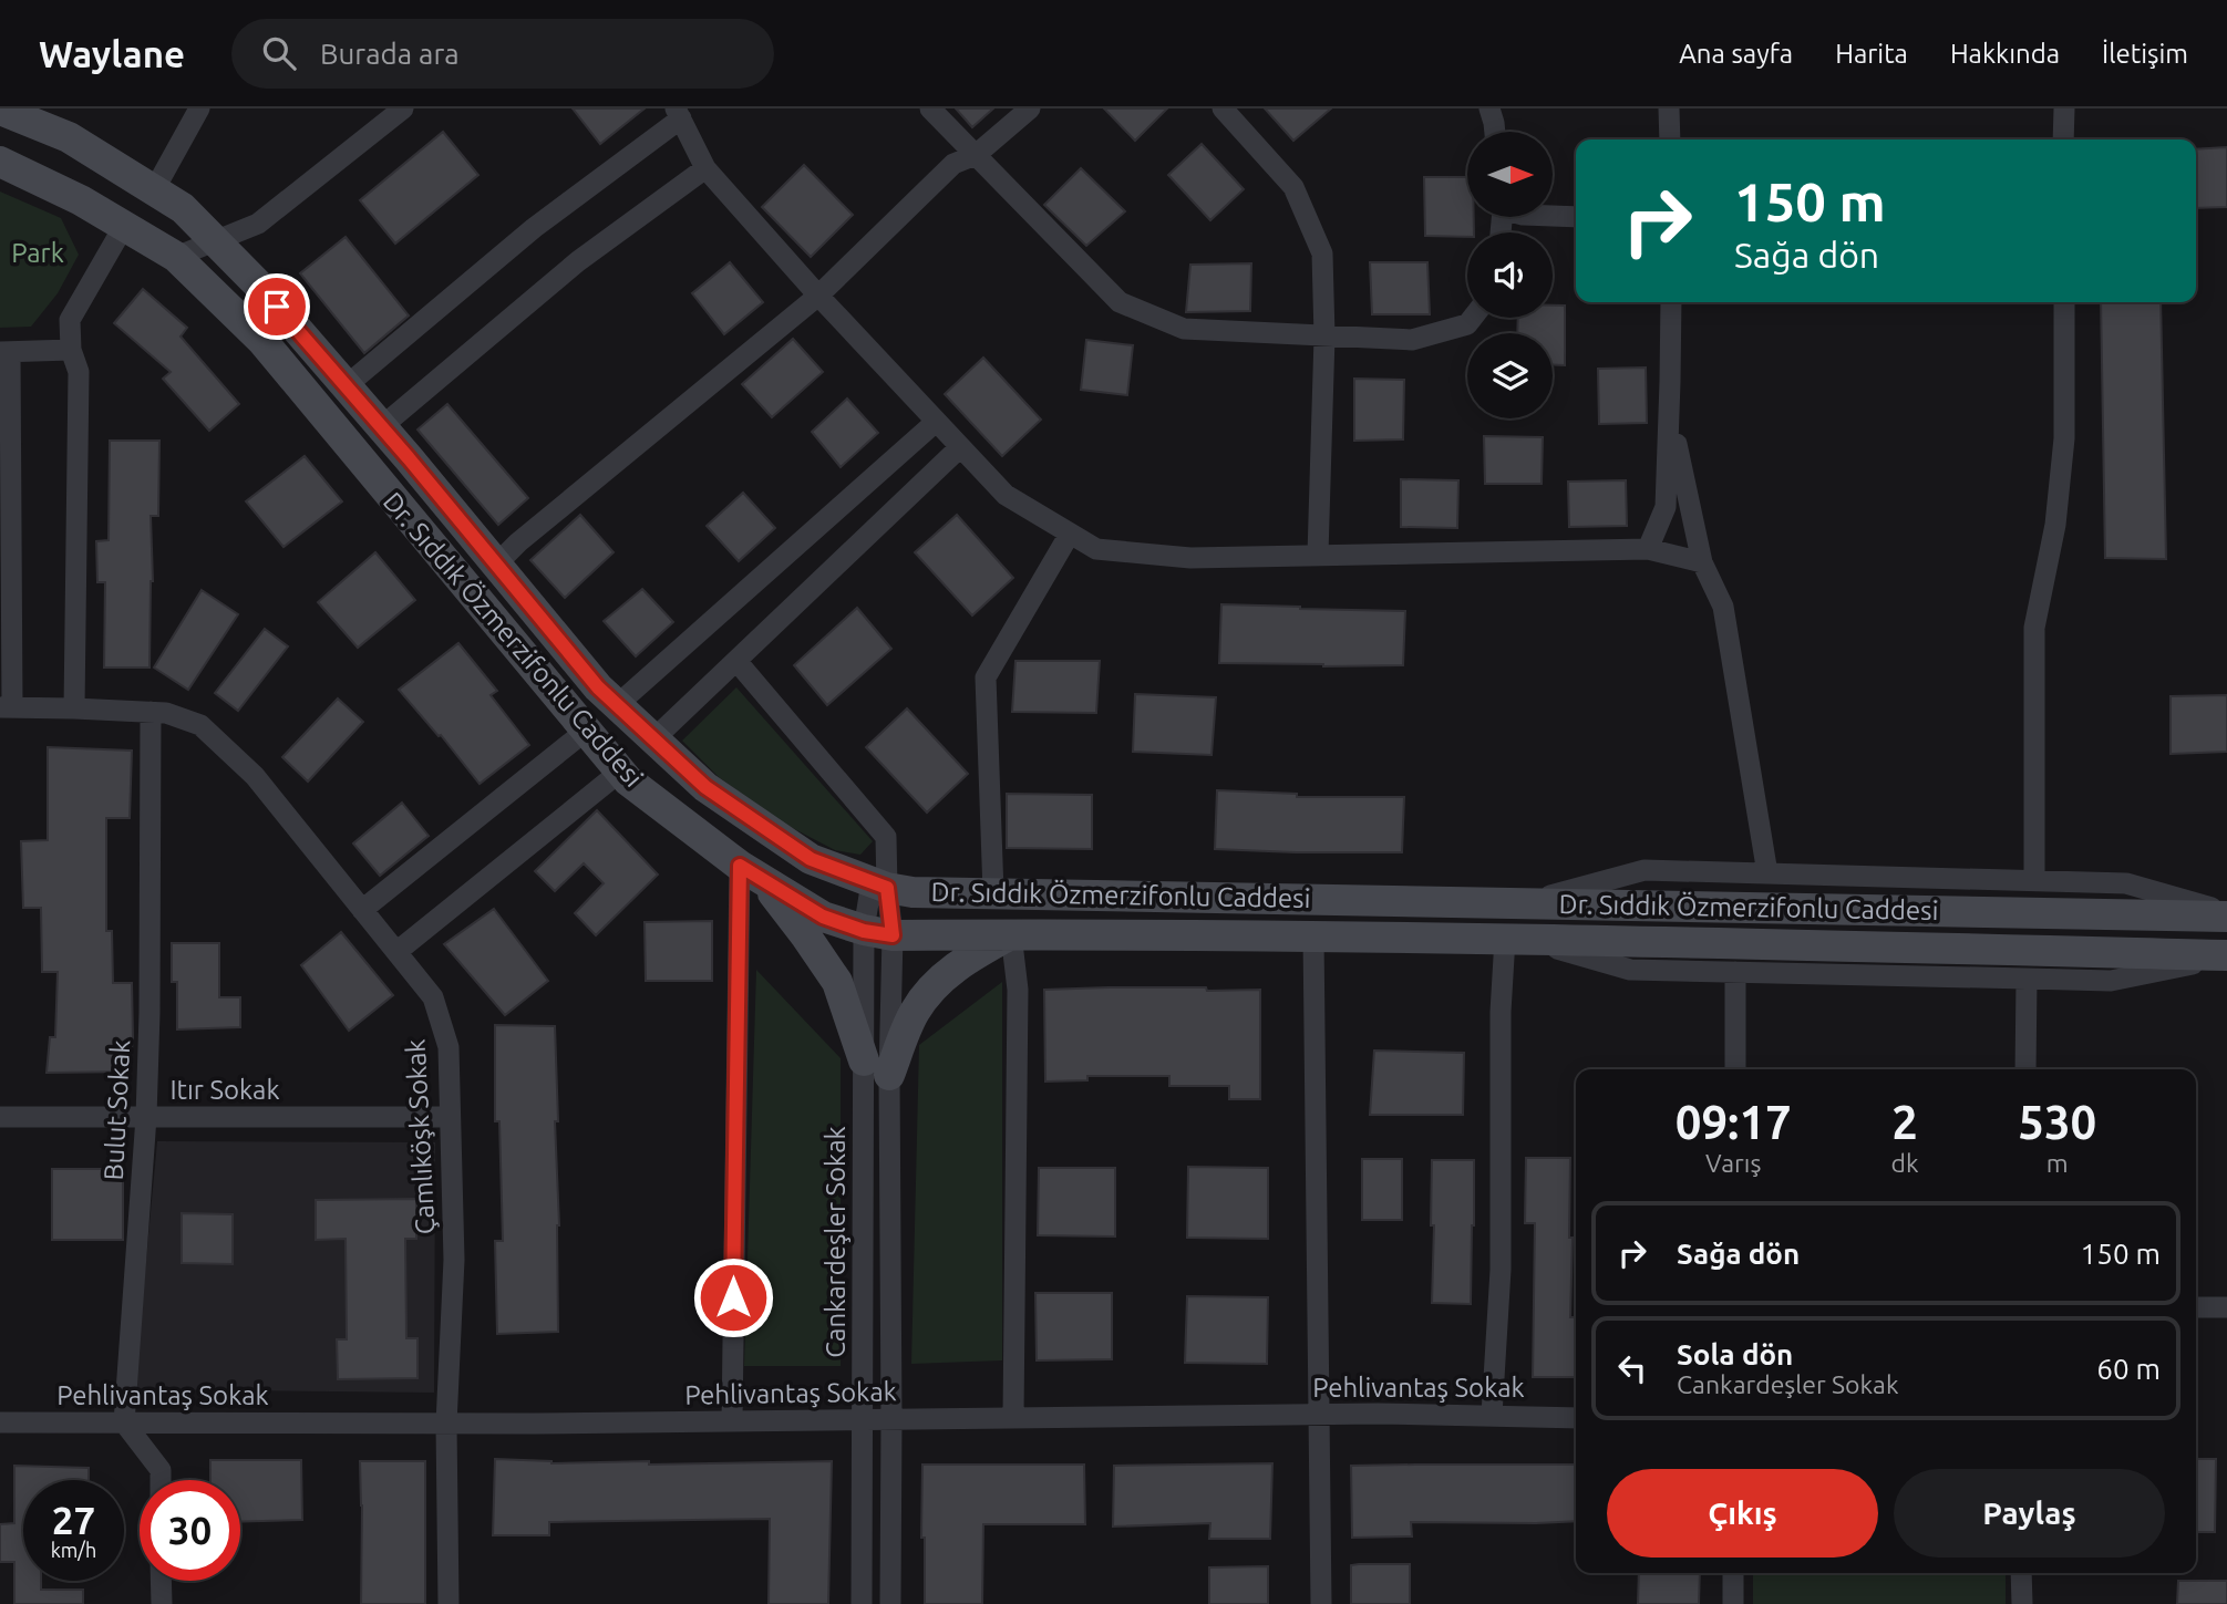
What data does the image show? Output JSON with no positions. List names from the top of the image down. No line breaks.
{"streets":{"main road":["Dr. Sıddık Özmerzifonlu Caddesi"],"street":["Itır Sokak","Bulut Sokak","Çamlıköşk Sokak","Cankardeşler Sokak","Pehlivantaş Sokak"]},"crossings":[["Dr. Sıddık Özmerzifonlu Caddesi","Cankardeşler Sokak"],["Itır Sokak","Bulut Sokak"],["Itır Sokak","Çamlıköşk Sokak"],["Bulut Sokak","Çamlıköşk Sokak"],["Bulut Sokak","Pehlivantaş Sokak"],["Çamlıköşk Sokak","Pehlivantaş Sokak"],["Cankardeşler Sokak","Pehlivantaş Sokak"]],"parks":["Park"],"north":"right","page":{"header":"Waylane","search":"Burada ara","nav":["Ana sayfa","Harita","Hakkında","İletişim"],"turn":["150 m","Sağa dön"],"eta":["09:17","Varış","2","dk","530","m"],"list":[{"name":"Sağa dön","value":"150 m"},{"name":"Sola dön","note":"Cankardeşler Sokak","value":"60 m"}],"buttons":["Çıkış","Paylaş"],"speed":"27 km/h","limit":"30"}}
